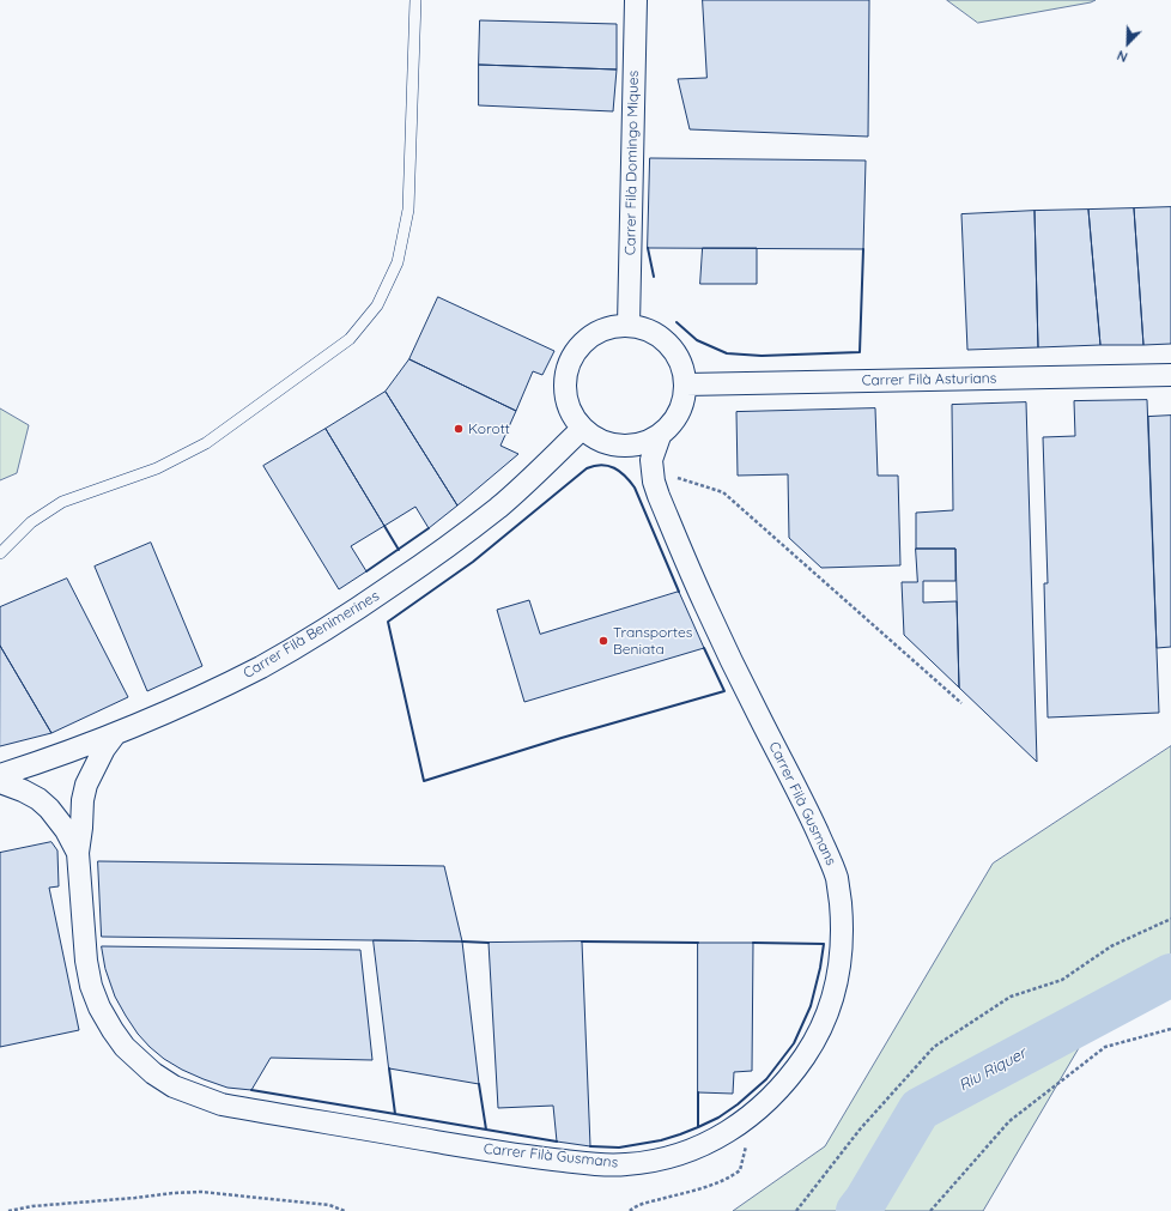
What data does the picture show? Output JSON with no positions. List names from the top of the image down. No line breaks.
{"streets":{"street":["Carrer Filà Domingo Miques","Carrer Filà Asturians","Carrer Filà Benimerines","Carrer Filà Gusmans"]},"crossings":[["Carrer Filà Domingo Miques","Carrer Filà Asturians"],["Carrer Filà Domingo Miques","Carrer Filà Benimerines"],["Carrer Filà Domingo Miques","Carrer Filà Gusmans"],["Carrer Filà Asturians","Carrer Filà Benimerines"],["Carrer Filà Asturians","Carrer Filà Gusmans"],["Carrer Filà Benimerines","Carrer Filà Gusmans"]],"water":["Riu Riquer"],"places":["Korott","Transportes Beniata"],"north":"bottom left"}
